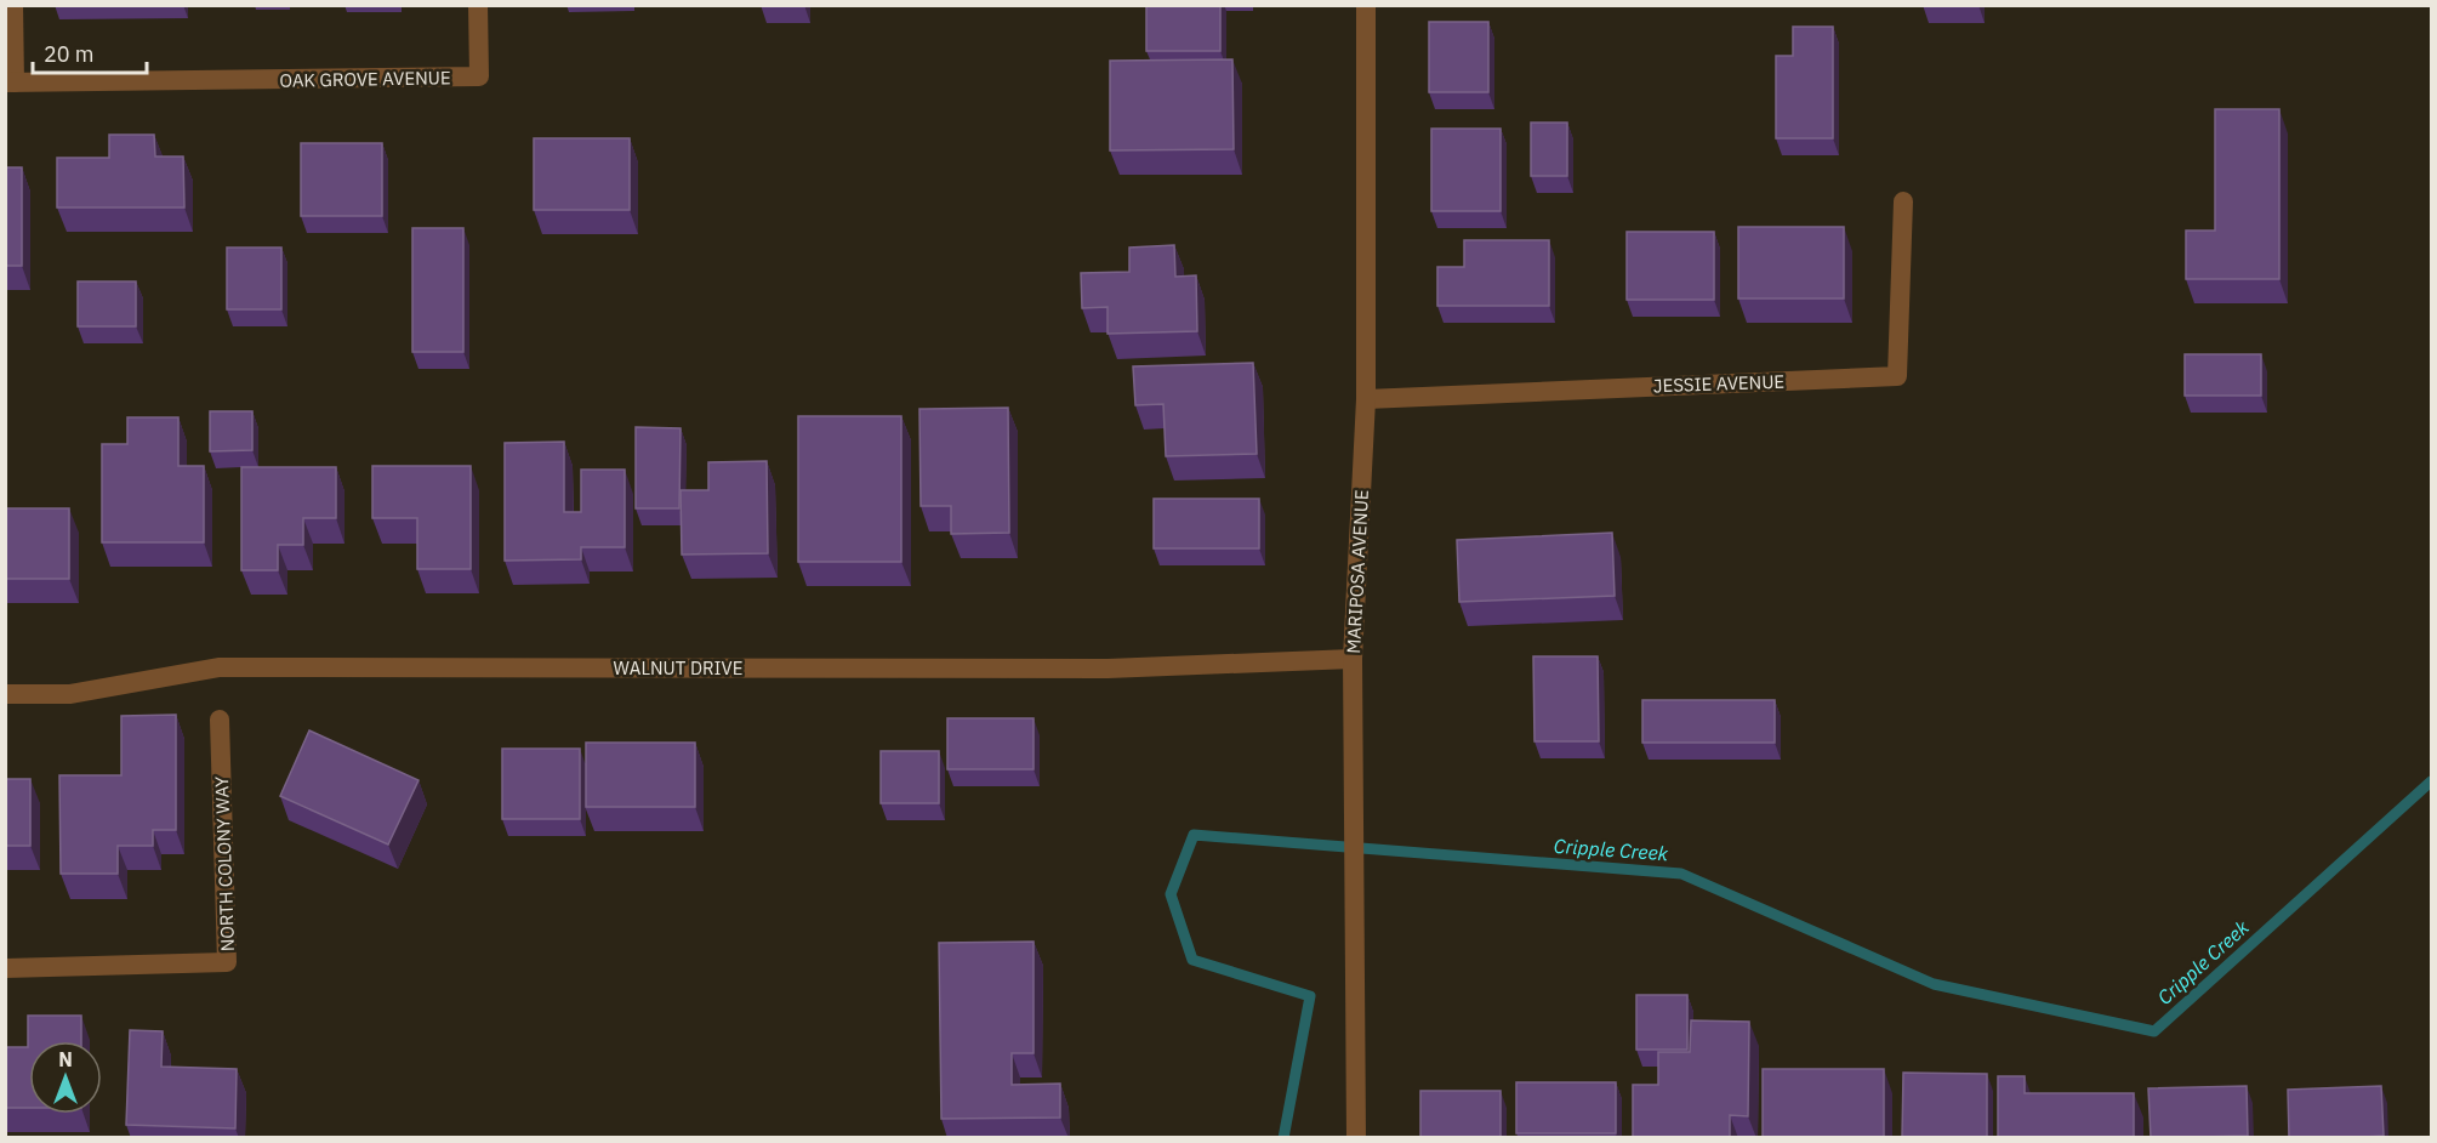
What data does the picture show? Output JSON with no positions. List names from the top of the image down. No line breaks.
{"streets":{"street":["OAK GROVE AVENUE","JESSIE AVENUE","MARIPOSA AVENUE","WALNUT DRIVE","NORTH COLONY WAY"]},"crossings":[["JESSIE AVENUE","MARIPOSA AVENUE"],["MARIPOSA AVENUE","WALNUT DRIVE"]],"water":["Cripple Creek"],"scale_bar":"20 m","north":"top"}
